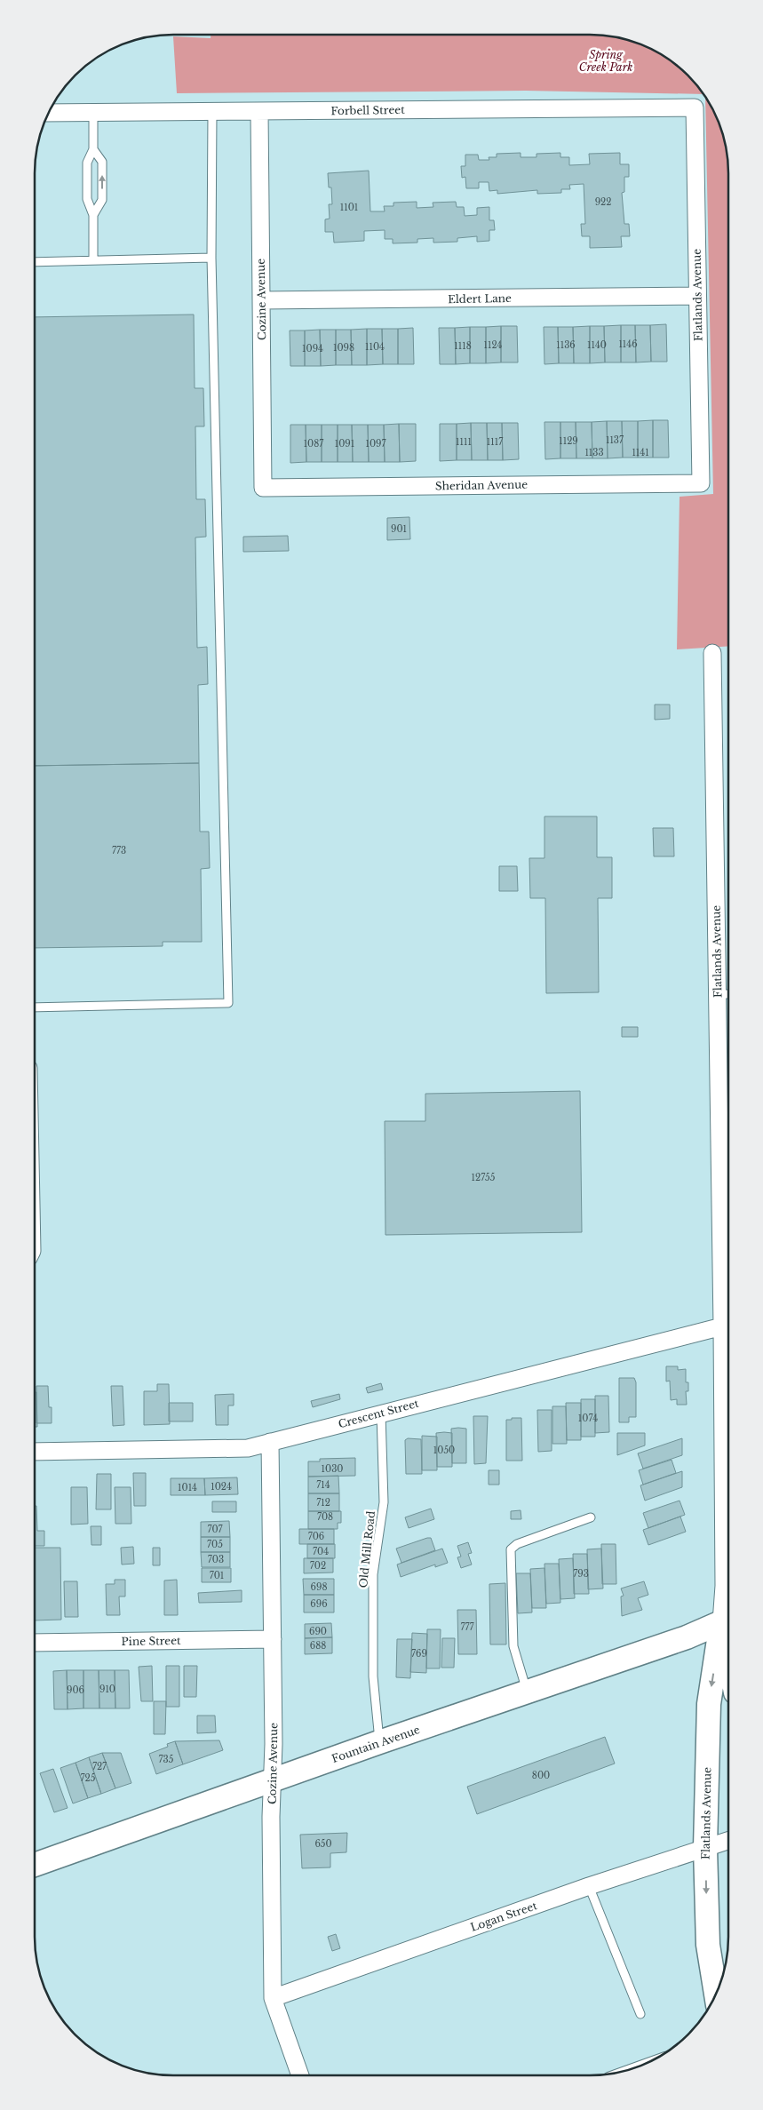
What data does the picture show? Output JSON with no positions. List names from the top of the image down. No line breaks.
{"streets":{"main road":["Flatlands Avenue","Fountain Avenue"],"street":["Forbell Street","Eldert Lane","Cozine Avenue","Sheridan Avenue","Crescent Street","Pine Street","Logan Street"],"lane":["Old Mill Road"]},"crossings":[["Forbell Street","Flatlands Avenue"],["Forbell Street","Cozine Avenue"],["Flatlands Avenue","Eldert Lane"],["Flatlands Avenue","Sheridan Avenue"],["Flatlands Avenue","Crescent Street"],["Flatlands Avenue","Logan Street"],["Eldert Lane","Cozine Avenue"],["Cozine Avenue","Sheridan Avenue"],["Cozine Avenue","Crescent Street"],["Cozine Avenue","Pine Street"],["Cozine Avenue","Fountain Avenue"],["Cozine Avenue","Logan Street"],["Crescent Street","Old Mill Road"],["Old Mill Road","Fountain Avenue"]],"parks":["Spring Creek Park"],"house_numbers":["922","1101","1146","1124","1136","1140","1118","1104","1098","1094","1137","1129","1111","1117","1087","1091","1097","1133","1141","901","773","12755","1074","1050","1030","714","1024","1014","712","708","707","706","705","704","703","702","793","701","698","696","777","690","688","769","910","906","735","727","800","725","650"]}
